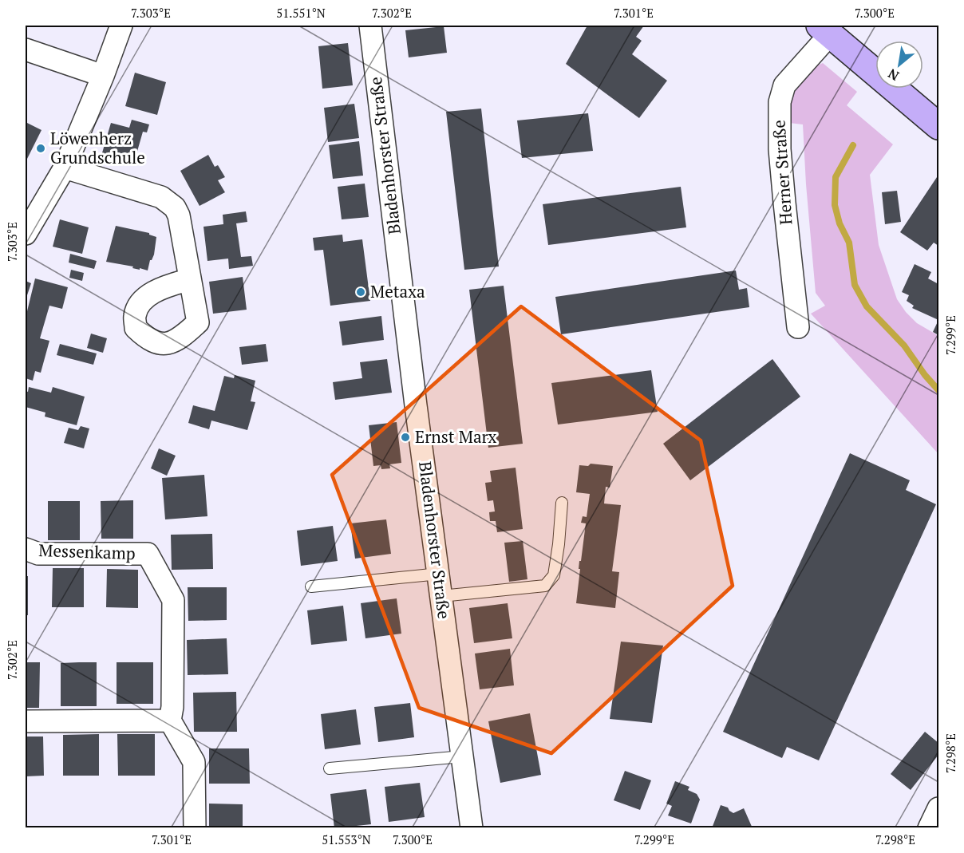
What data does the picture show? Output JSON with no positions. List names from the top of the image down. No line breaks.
{"streets":{"main road":["Herner Straße"],"street":["Bladenhorster Straße","Messenkamp"]},"places":["Löwenherz Grundschule","Metaxa","Ernst Marx"],"north":"bottom left","coordinates":["7.303°E","51.551°N","7.302°E","7.301°E","7.300°E","7.299°E","7.298°E","51.553°N"]}
